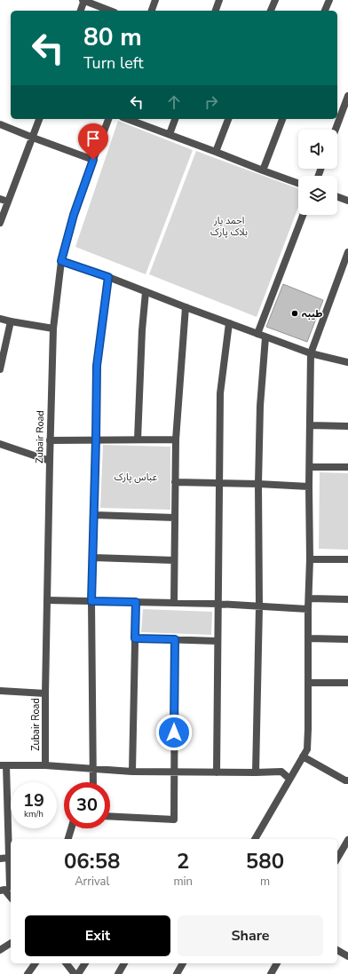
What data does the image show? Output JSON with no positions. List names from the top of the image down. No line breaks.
{"streets":{"street":["Zubair Road"]},"parks":["احمد یار بلاک پارک","عباس پارک"],"places":["طیبہ"],"page":{"turn":["80 m","Turn left"],"speed":"19 km/h","limit":"30","eta":["06:58","Arrival","2","min","580","m"],"buttons":["Exit","Share"]}}
